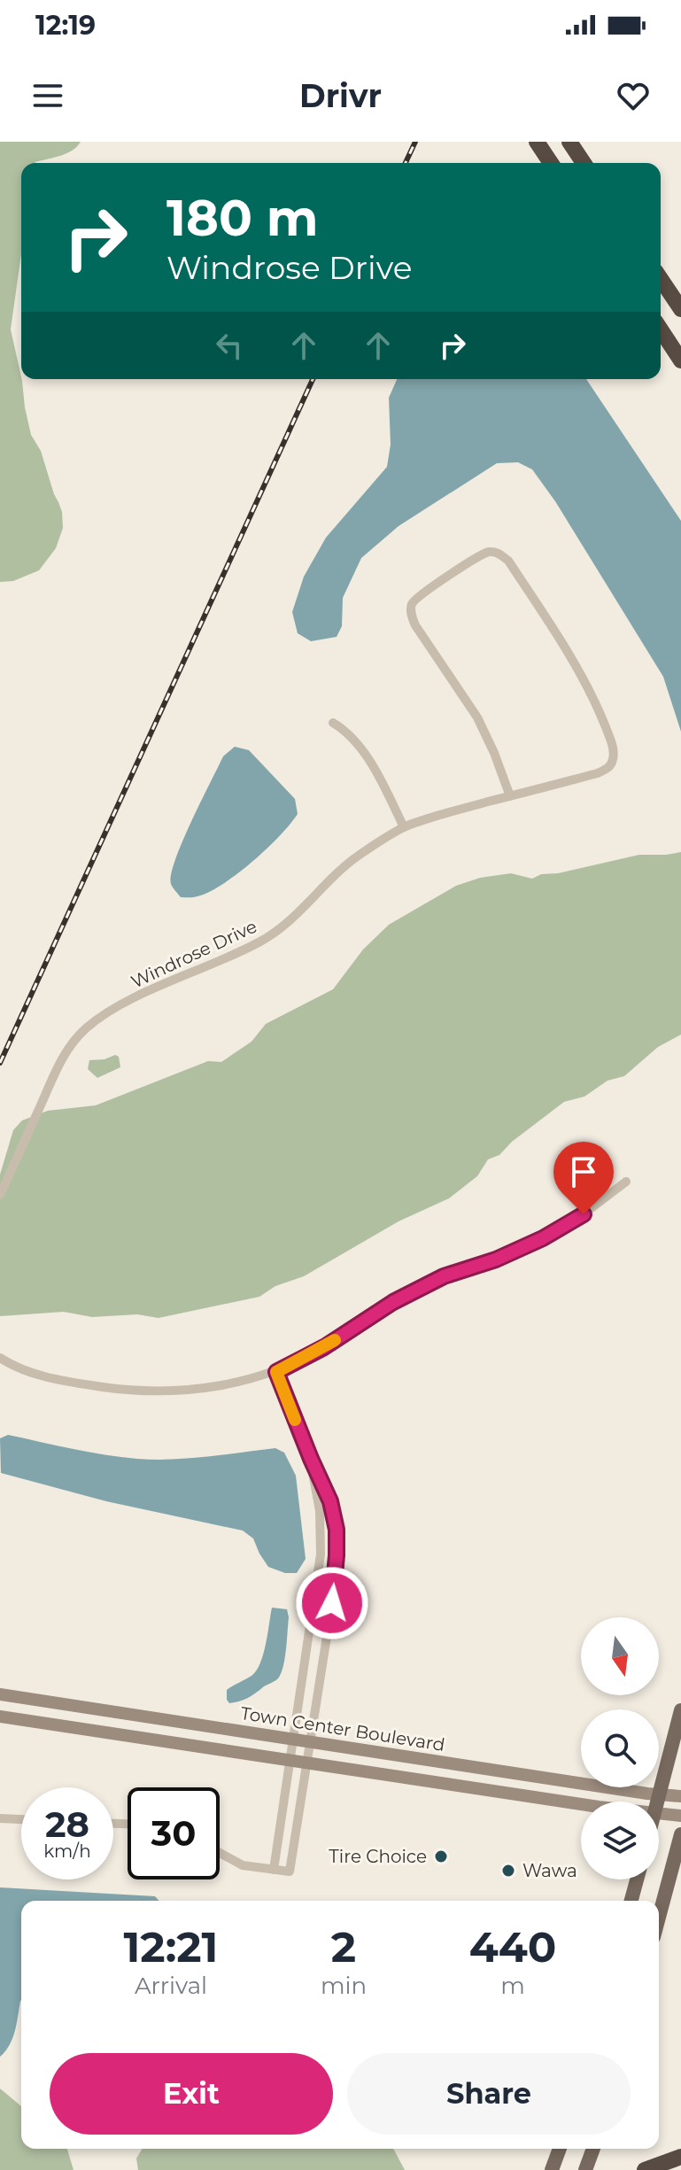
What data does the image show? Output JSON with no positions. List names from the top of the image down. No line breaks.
{"streets":{"main road":["Town Center Boulevard"],"street":["Windrose Drive"]},"places":["Tire Choice","Wawa"],"north":"bottom","page":{"status":"12:19","header":"Drivr","turn":["180 m","Windrose Drive"],"speed":"28 km/h","limit":"30","eta":["12:21","Arrival","2","min","440","m"],"buttons":["Exit","Share"]}}
